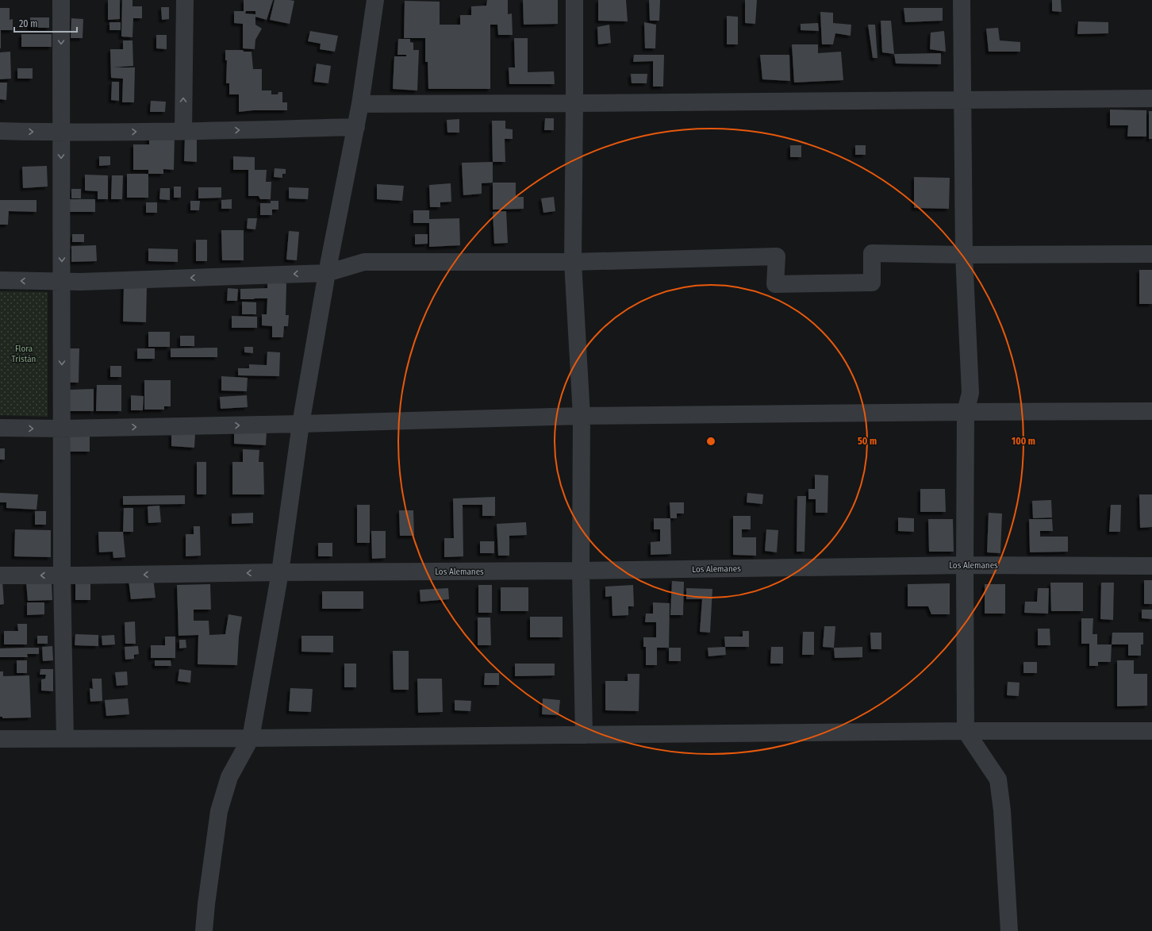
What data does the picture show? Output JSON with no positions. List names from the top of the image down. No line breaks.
{"streets":{"street":["Los Alemanes"]},"parks":["Flora Tristán"],"scale_bar":"20 m","rings":["50 m","100 m"]}
